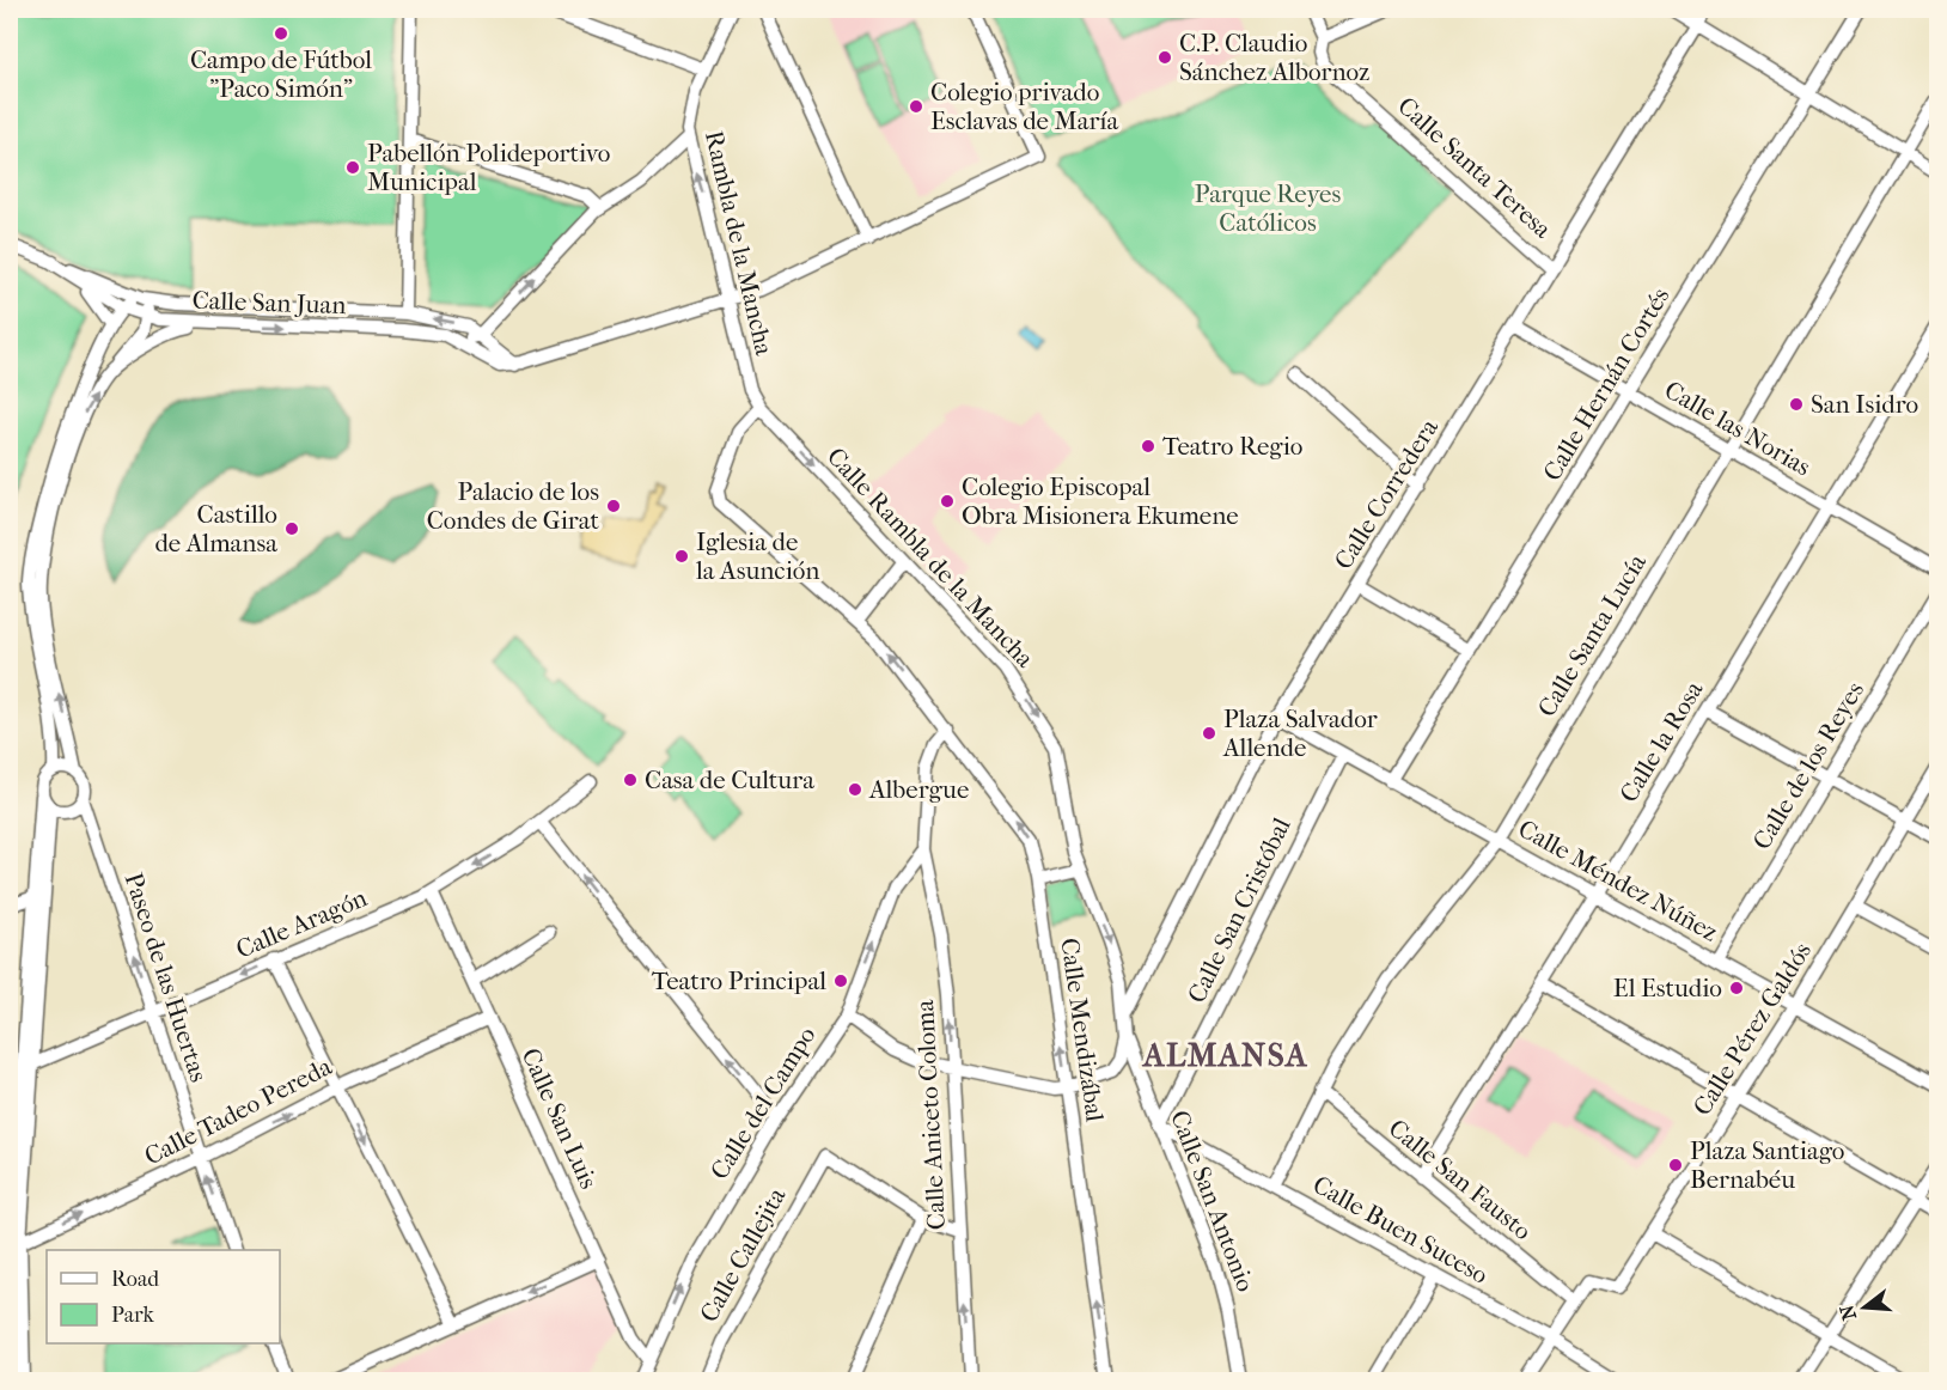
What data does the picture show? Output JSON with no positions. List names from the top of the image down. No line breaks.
{"streets":{"street":["Calle Santa Teresa","Rambla de la Mancha","Calle San Juan","Calle Hernán Cortés","Calle las Norias","Calle Corredera","Calle Rambla de la Mancha","Calle Santa Lucía","Calle la Rosa","Calle de los Reyes","Calle Méndez Núñez","Calle San Cristóbal","Calle Aragón","Paseo de las Huertas","Calle Pérez Galdós","Calle Mendizábal","Calle del Campo","Calle Tadeo Pereda","Calle Aniceto Coloma","Calle San Luis","Calle San Fausto","Calle San Antonio","Calle Buen Suceso","Calle Callejita"]},"crossings":[["Calle Santa Teresa","Calle Corredera"],["Rambla de la Mancha","Calle Rambla de la Mancha"],["Rambla de la Mancha","Calle Mendizábal"],["Calle Hernán Cortés","Calle las Norias"],["Calle Hernán Cortés","Calle Méndez Núñez"],["Calle las Norias","Calle Corredera"],["Calle las Norias","Calle Santa Lucía"],["Calle las Norias","Calle la Rosa"],["Calle Corredera","Calle Rambla de la Mancha"],["Calle Corredera","Calle Méndez Núñez"],["Calle Rambla de la Mancha","Calle Mendizábal"],["Calle Rambla de la Mancha","Calle San Antonio"],["Calle Santa Lucía","Calle Méndez Núñez"],["Calle Santa Lucía","Calle San Fausto"],["Calle Santa Lucía","Calle Buen Suceso"],["Calle la Rosa","Calle Méndez Núñez"],["Calle la Rosa","Calle San Fausto"],["Calle de los Reyes","Calle Méndez Núñez"],["Calle Méndez Núñez","Calle San Cristóbal"],["Calle Méndez Núñez","Calle Pérez Galdós"],["Calle San Cristóbal","Calle San Antonio"],["Calle San Cristóbal","Calle Buen Suceso"],["Calle Aragón","Paseo de las Huertas"],["Calle Aragón","Calle San Luis"],["Paseo de las Huertas","Calle Tadeo Pereda"],["Calle Pérez Galdós","Calle San Fausto"],["Calle Mendizábal","Calle Aniceto Coloma"],["Calle del Campo","Calle Aniceto Coloma"],["Calle del Campo","Calle San Luis"],["Calle Tadeo Pereda","Calle San Luis"],["Calle San Antonio","Calle Buen Suceso"]],"one_way":["Rambla de la Mancha","Calle Rambla de la Mancha","Calle Aragón","Calle Mendizábal","Calle del Campo","Calle Tadeo Pereda","Calle Aniceto Coloma"],"districts":["ALMANSA"],"parks":["Parque Reyes Católicos"],"places":["Campo de Fútbol \"Paco Simón\"","C.P. Claudio Sánchez Albornoz","Colegio privado Esclavas de María","Pabellón Polideportivo Municipal","San Isidro","Teatro Regio","Colegio Episcopal Obra Misionera Ekumene","Palacio de los Condes de Girat","Castillo de Almansa","Iglesia de la Asunción","Plaza Salvador Allende","Casa de Cultura","Albergue","Teatro Principal","El Estudio","Plaza Santiago Bernabéu"],"legend":["Road","Park"],"north":"left"}
